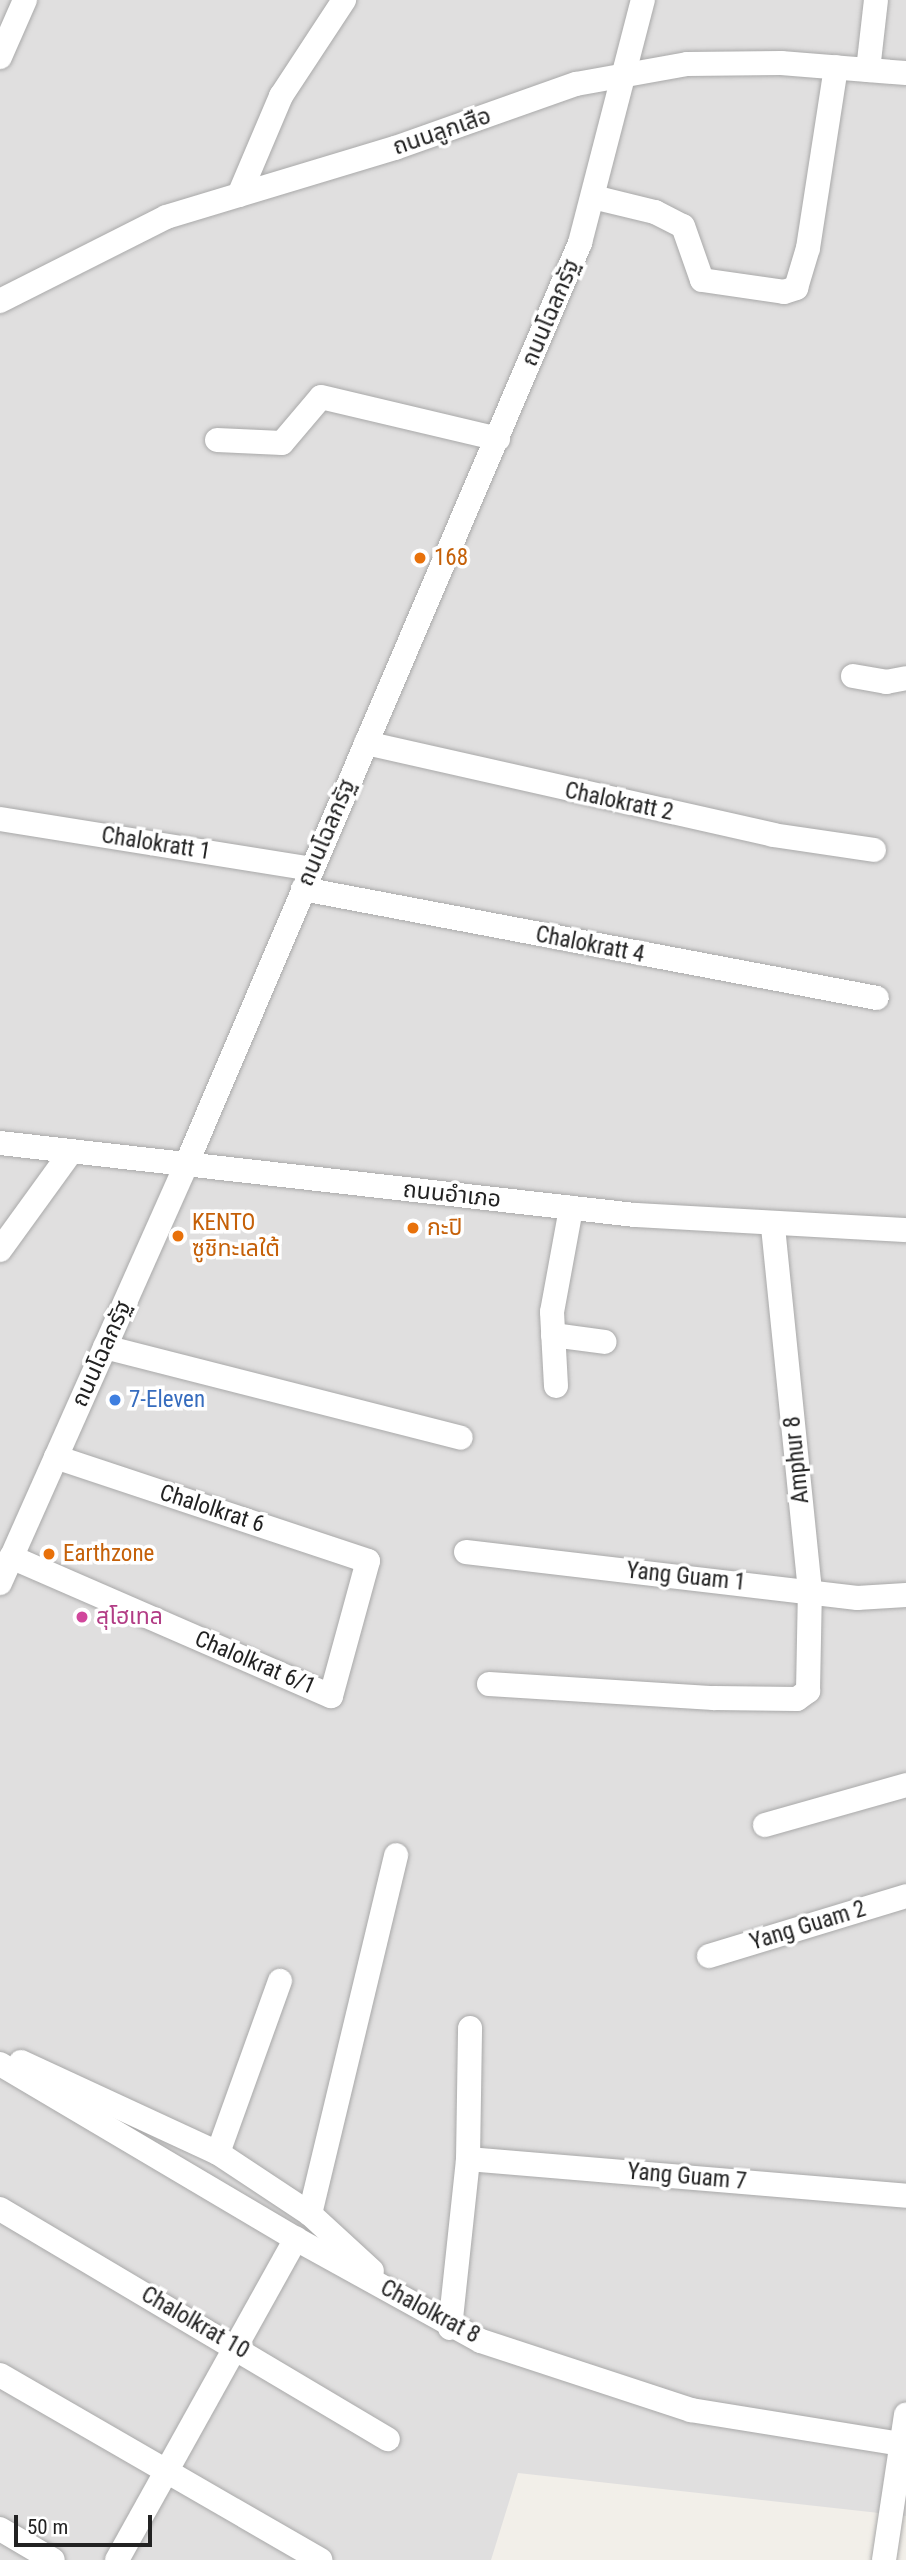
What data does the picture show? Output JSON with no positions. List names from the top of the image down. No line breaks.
{"streets":{"street":["ถนนลูกเสือ","ถนนโฉลกรัฐ","Chalokratt 2","Chalokratt 1","Chalokratt 4","ถนนอำเภอ","Amphur 8","Chalolkrat 6","Yang Guam 1","Chalolkrat 6/1","Yang Guam 2","Yang Guam 7","Chalolkrat 8","Chalolkrat 10"]},"crossings":[["ถนนลูกเสือ","ถนนโฉลกรัฐ"],["ถนนโฉลกรัฐ","Chalokratt 2"],["ถนนโฉลกรัฐ","Chalokratt 1"],["ถนนโฉลกรัฐ","Chalokratt 4"],["ถนนโฉลกรัฐ","ถนนอำเภอ"],["ถนนโฉลกรัฐ","Chalolkrat 6"],["ถนนโฉลกรัฐ","Chalolkrat 6/1"],["Chalokratt 1","Chalokratt 4"],["ถนนอำเภอ","Amphur 8"],["Amphur 8","Yang Guam 1"],["Chalolkrat 6","Chalolkrat 6/1"]],"places":["168","กะปิ","KENTO ซูชิทะเลใต้","7-Eleven","Earthzone","สุโฮเทล"],"scale_bar":"50 m"}
